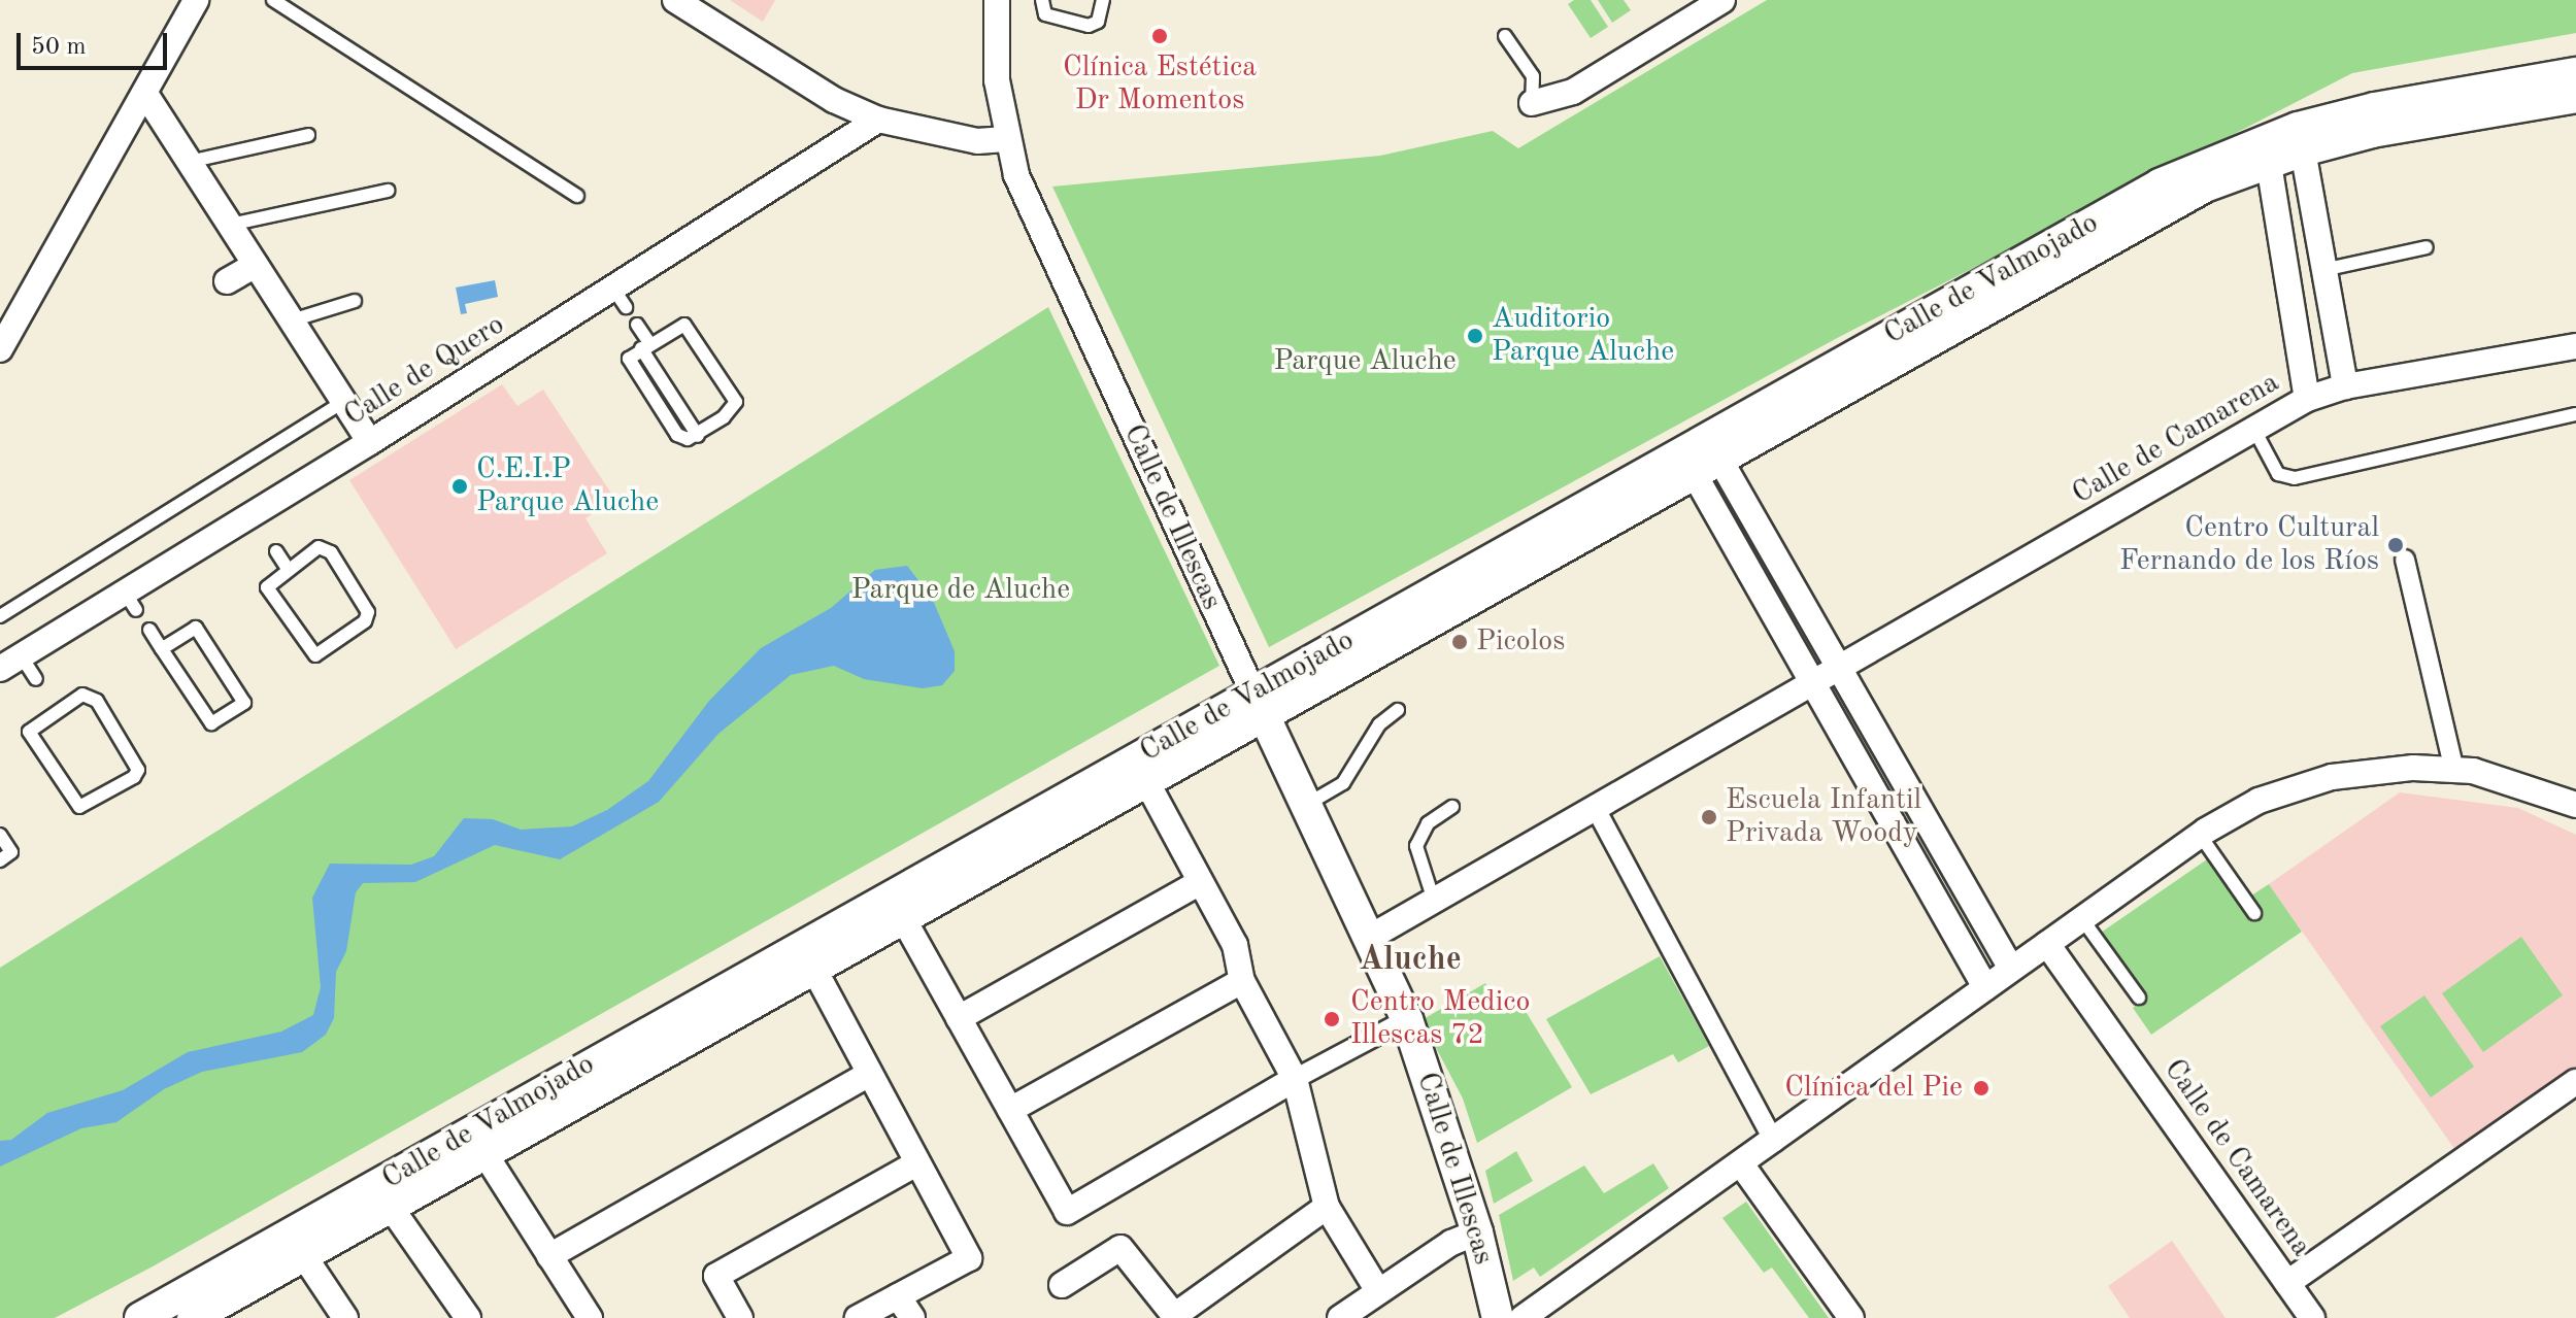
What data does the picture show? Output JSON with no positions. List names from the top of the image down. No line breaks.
{"streets":{"street":["Calle de Valmojado","Calle de Quero","Calle de Camarena","Calle de Illescas"]},"crossings":[["Calle de Valmojado","Calle de Illescas"]],"districts":["Aluche"],"parks":["Parque Aluche","Parque de Aluche"],"places":["Clínica Estética Dr Momentos","Auditorio Parque Aluche","C.E.I.P Parque Aluche","Centro Cultural Fernando de los Ríos","Picolos","Escuela Infantil Privada Woody","Centro Medico Illescas 72","Clínica del Pie"],"scale_bar":"50 m"}
